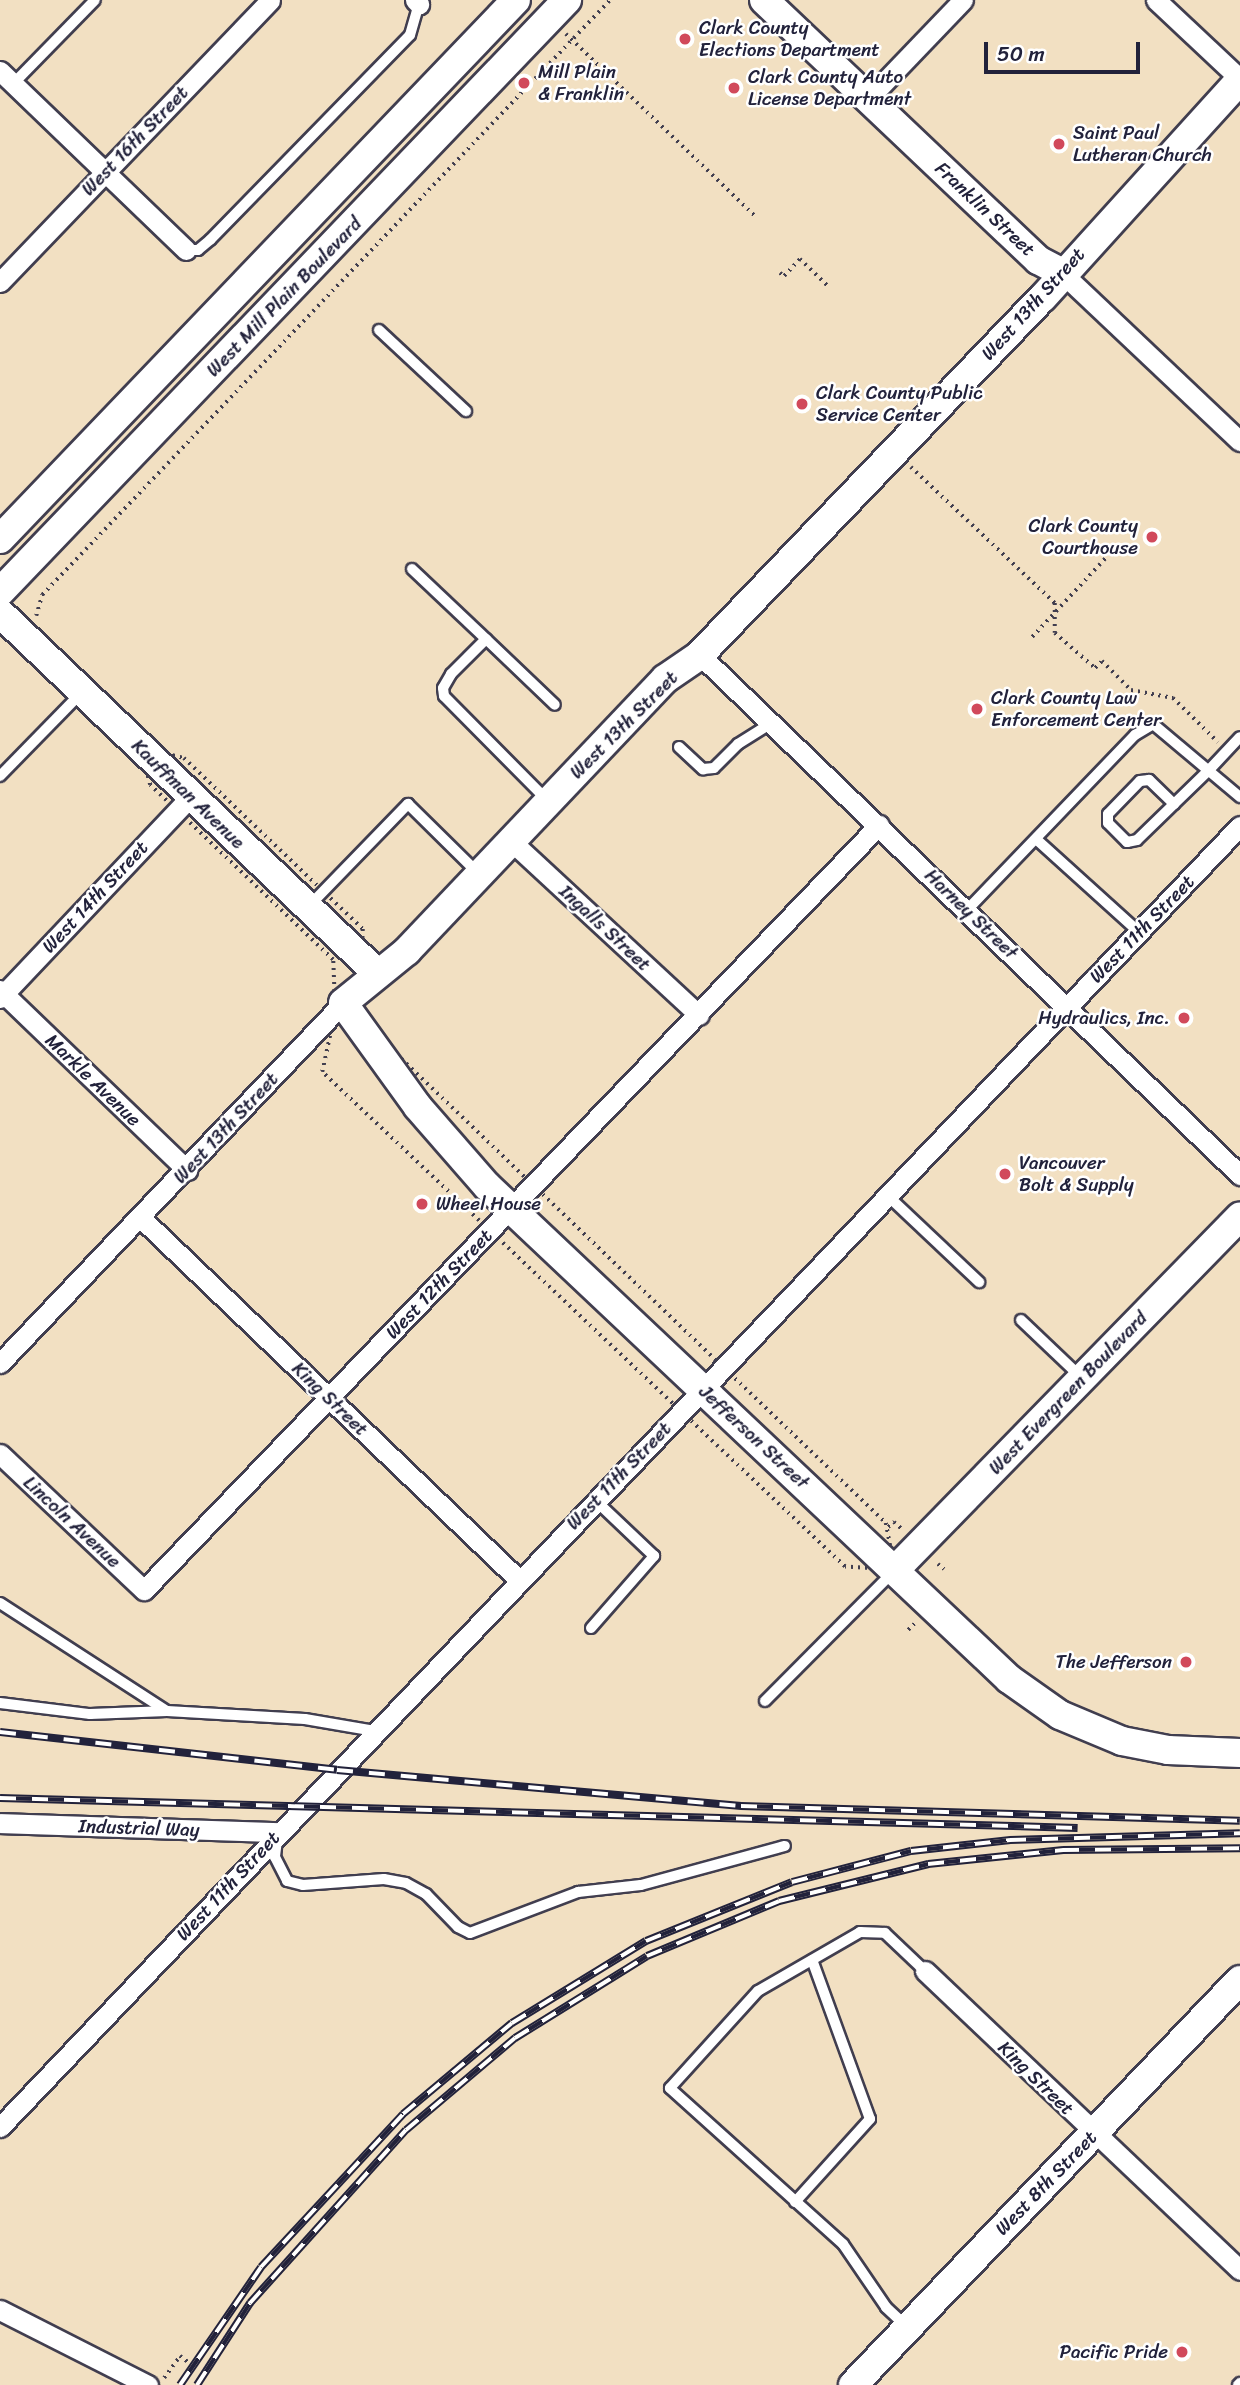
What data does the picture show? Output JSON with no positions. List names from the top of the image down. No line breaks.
{"streets":{"street":["West 16th Street","Franklin Street","West Mill Plain Boulevard","West 13th Street","Kauffman Avenue","West 14th Street","Harney Street","Ingalls Street","West 11th Street","Markle Avenue","West 12th Street","West Evergreen Boulevard","King Street","Jefferson Street","Lincoln Avenue","Industrial Way","West 8th Street"]},"crossings":[["Franklin Street","West 13th Street"],["West 13th Street","Kauffman Avenue"],["West 13th Street","Harney Street"],["West 13th Street","Ingalls Street"],["West 13th Street","Markle Avenue"],["West 13th Street","King Street"],["West 13th Street","Jefferson Street"],["Kauffman Avenue","West 14th Street"],["West 14th Street","Markle Avenue"],["Harney Street","West 11th Street"],["Harney Street","West 12th Street"],["Ingalls Street","West 12th Street"],["West 11th Street","King Street"],["West 11th Street","Jefferson Street"],["West 11th Street","Industrial Way"],["West 12th Street","King Street"],["West 12th Street","Jefferson Street"],["West 12th Street","Lincoln Avenue"],["West Evergreen Boulevard","Jefferson Street"],["King Street","West 8th Street"]],"places":["Clark County Elections Department","Mill Plain & Franklin","Clark County Auto License Department","Saint Paul Lutheran Church","Clark County Public Service Center","Clark County Courthouse","Clark County Law Enforcement Center","Hydraulics, Inc.","Vancouver Bolt & Supply","Wheel House","The Jefferson","Pacific Pride"],"scale_bar":"50 m"}
